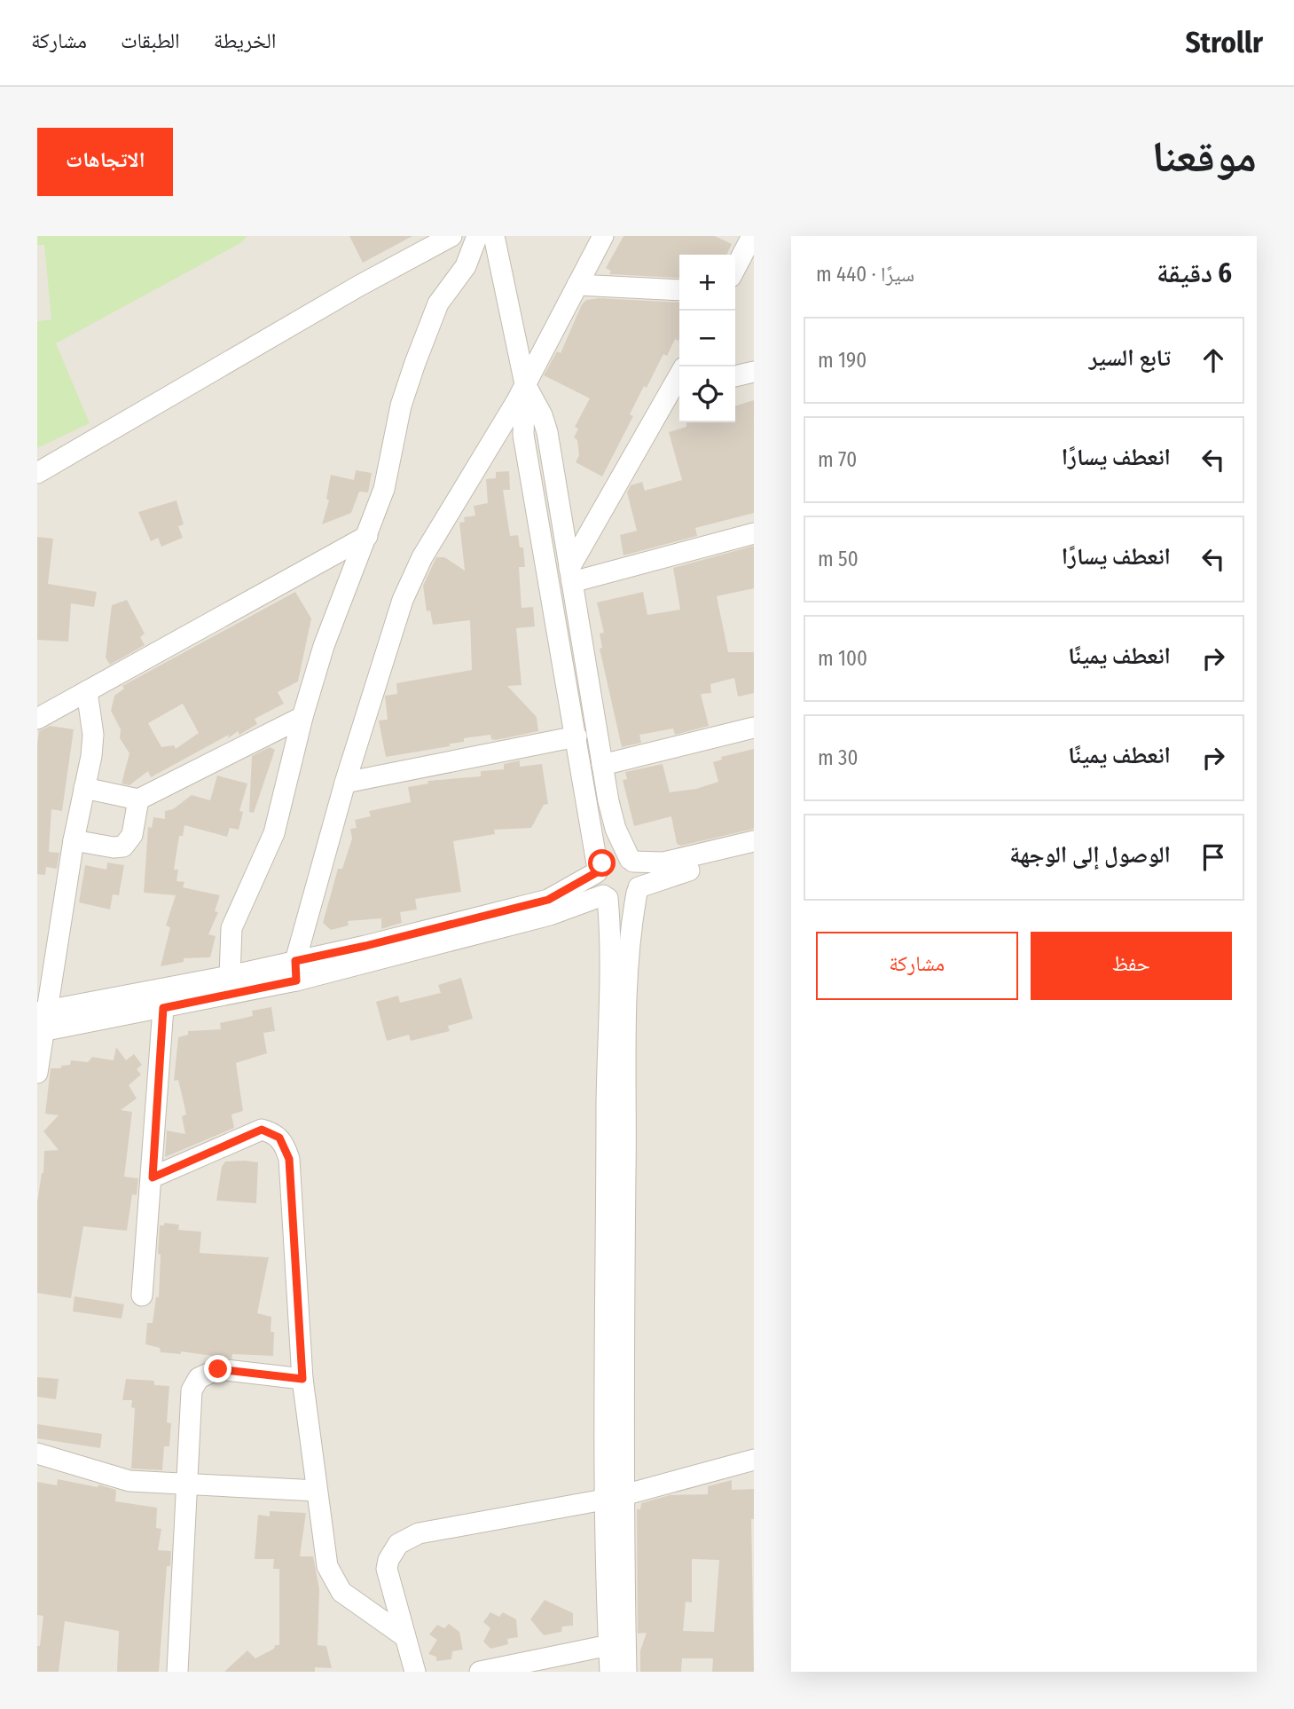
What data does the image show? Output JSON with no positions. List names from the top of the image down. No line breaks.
{"page":{"header":"Strollr","nav":["الخريطة","الطبقات","مشاركة"],"title":"موقعنا","buttons":["الاتجاهات",["حفظ","مشاركة"]],"heading":["6 دقيقة","سيرًا · 440 m"],"map_buttons":["+","−"],"list":[["تابع السير","190 m"],["انعطف يسارًا","70 m"],["انعطف يسارًا","50 m"],["انعطف يمينًا","100 m"],["انعطف يمينًا","30 m"],"الوصول إلى الوجهة"]}}
